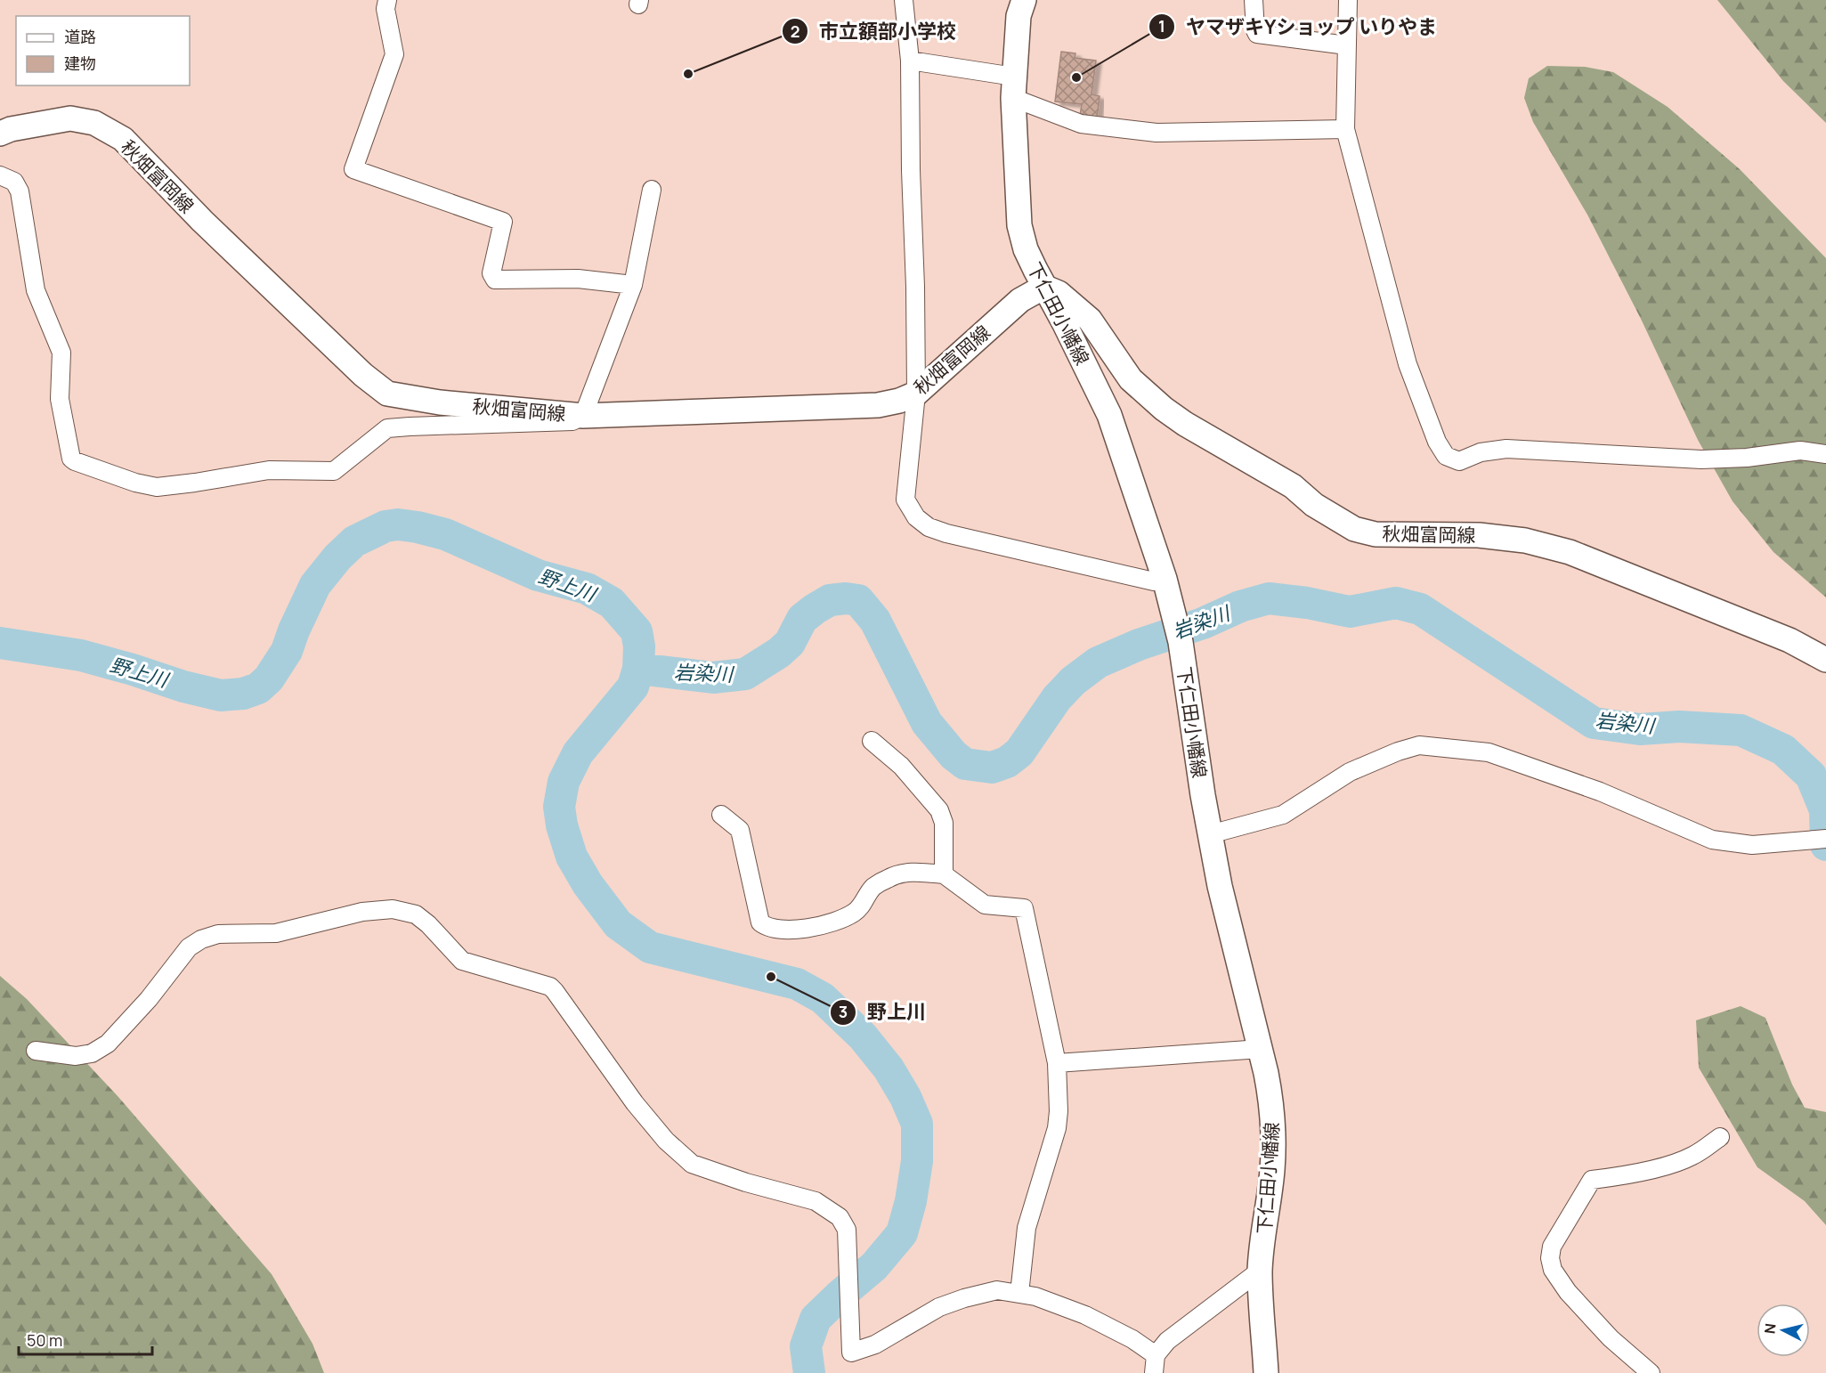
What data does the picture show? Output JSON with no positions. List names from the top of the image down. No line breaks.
{"streets":{"main road":["秋畑富岡線","下仁田小幡線"]},"crossings":[["秋畑富岡線","下仁田小幡線"]],"water":["野上川","岩染川"],"places":["市立額部小学校","ヤマザキYショップ いりやま","野上川"],"legend":["道路","建物"],"scale_bar":"50 m","north":"left"}
